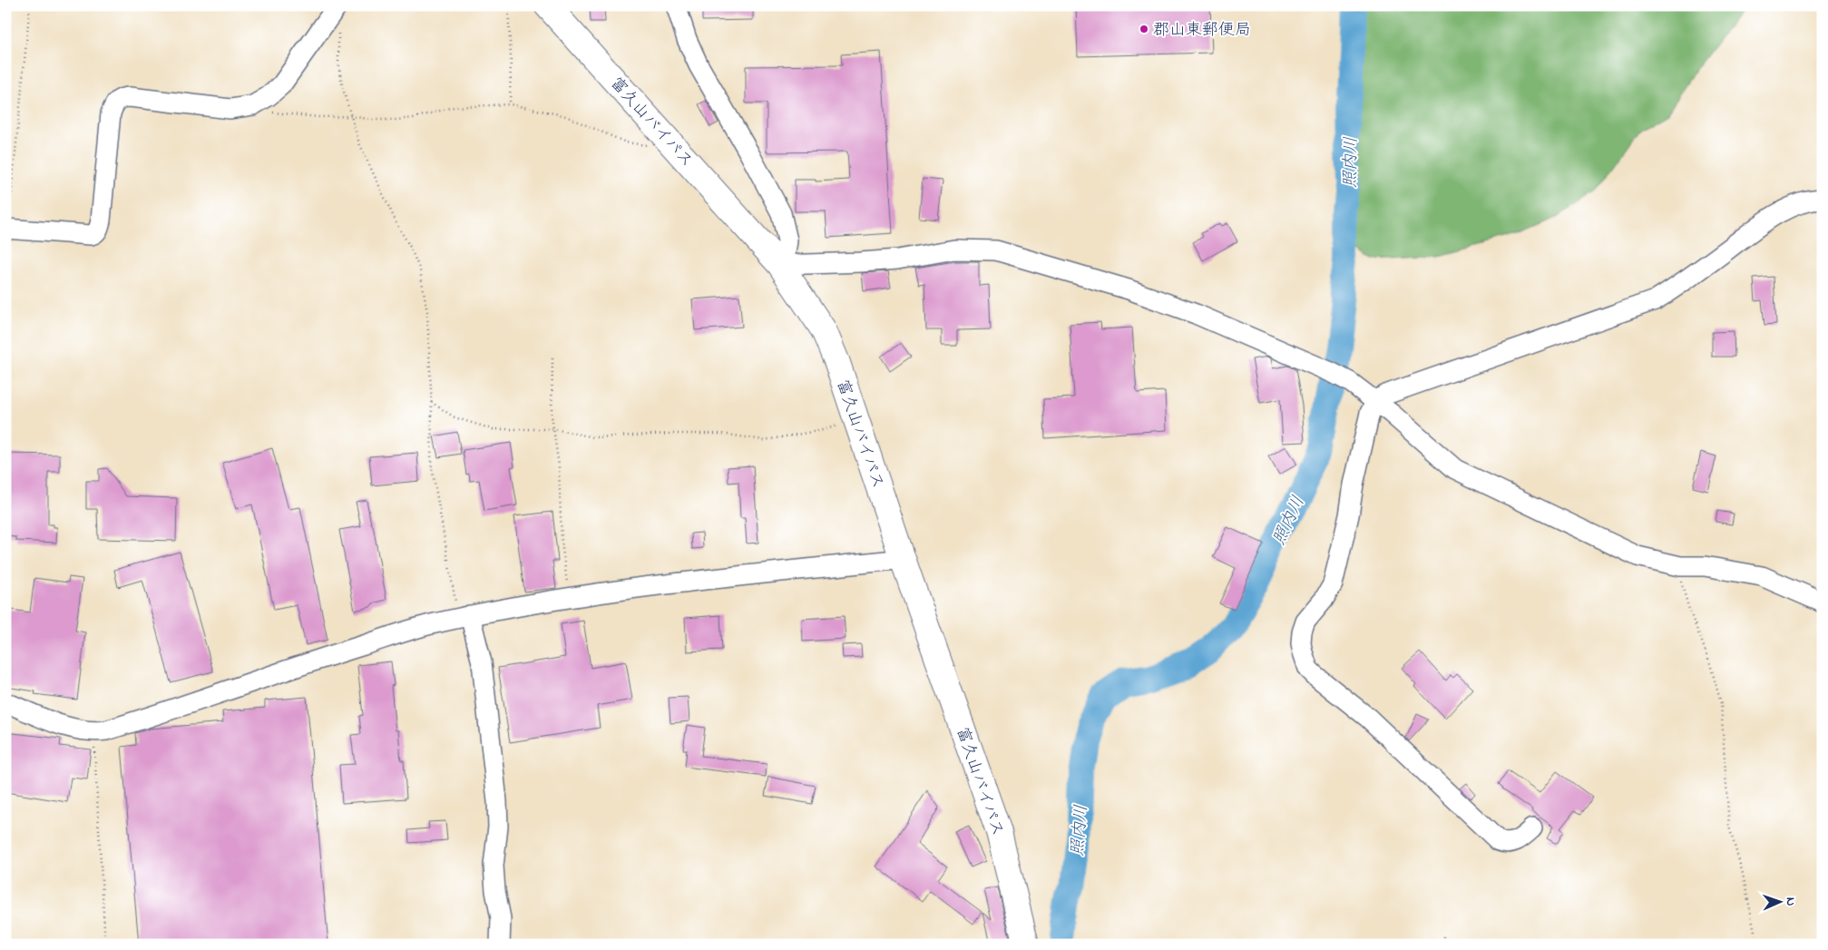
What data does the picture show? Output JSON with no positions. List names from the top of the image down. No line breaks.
{"streets":{"highway":["富久山バイパス"]},"water":["照内川"],"places":["郡山東郵便局"],"north":"right"}
